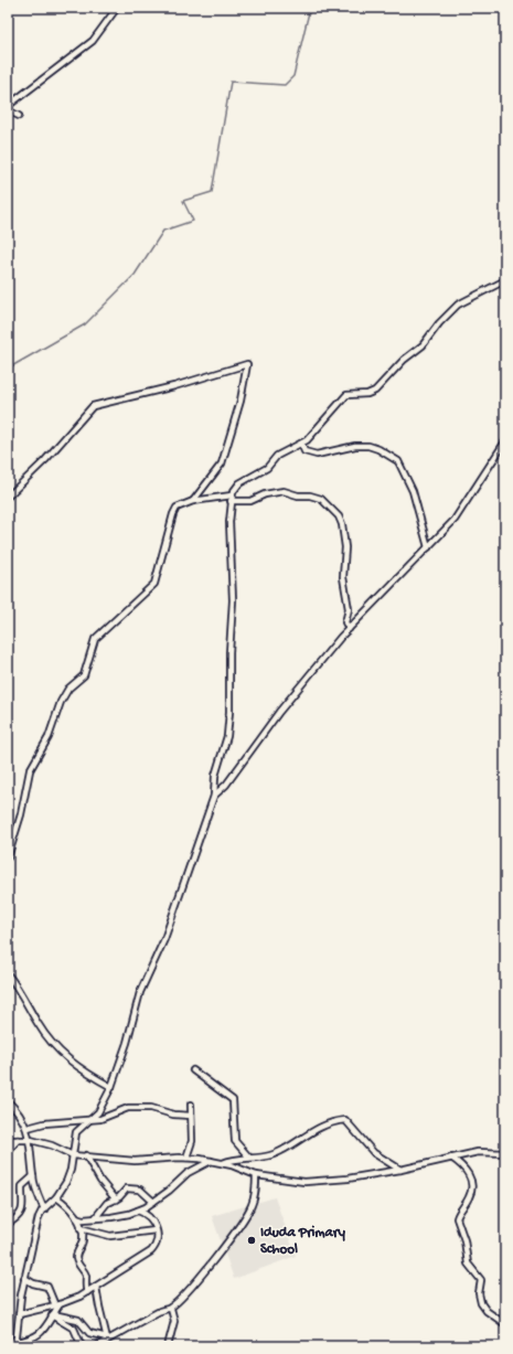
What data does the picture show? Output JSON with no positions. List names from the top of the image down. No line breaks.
{"places":["Iduda Primary School"]}
